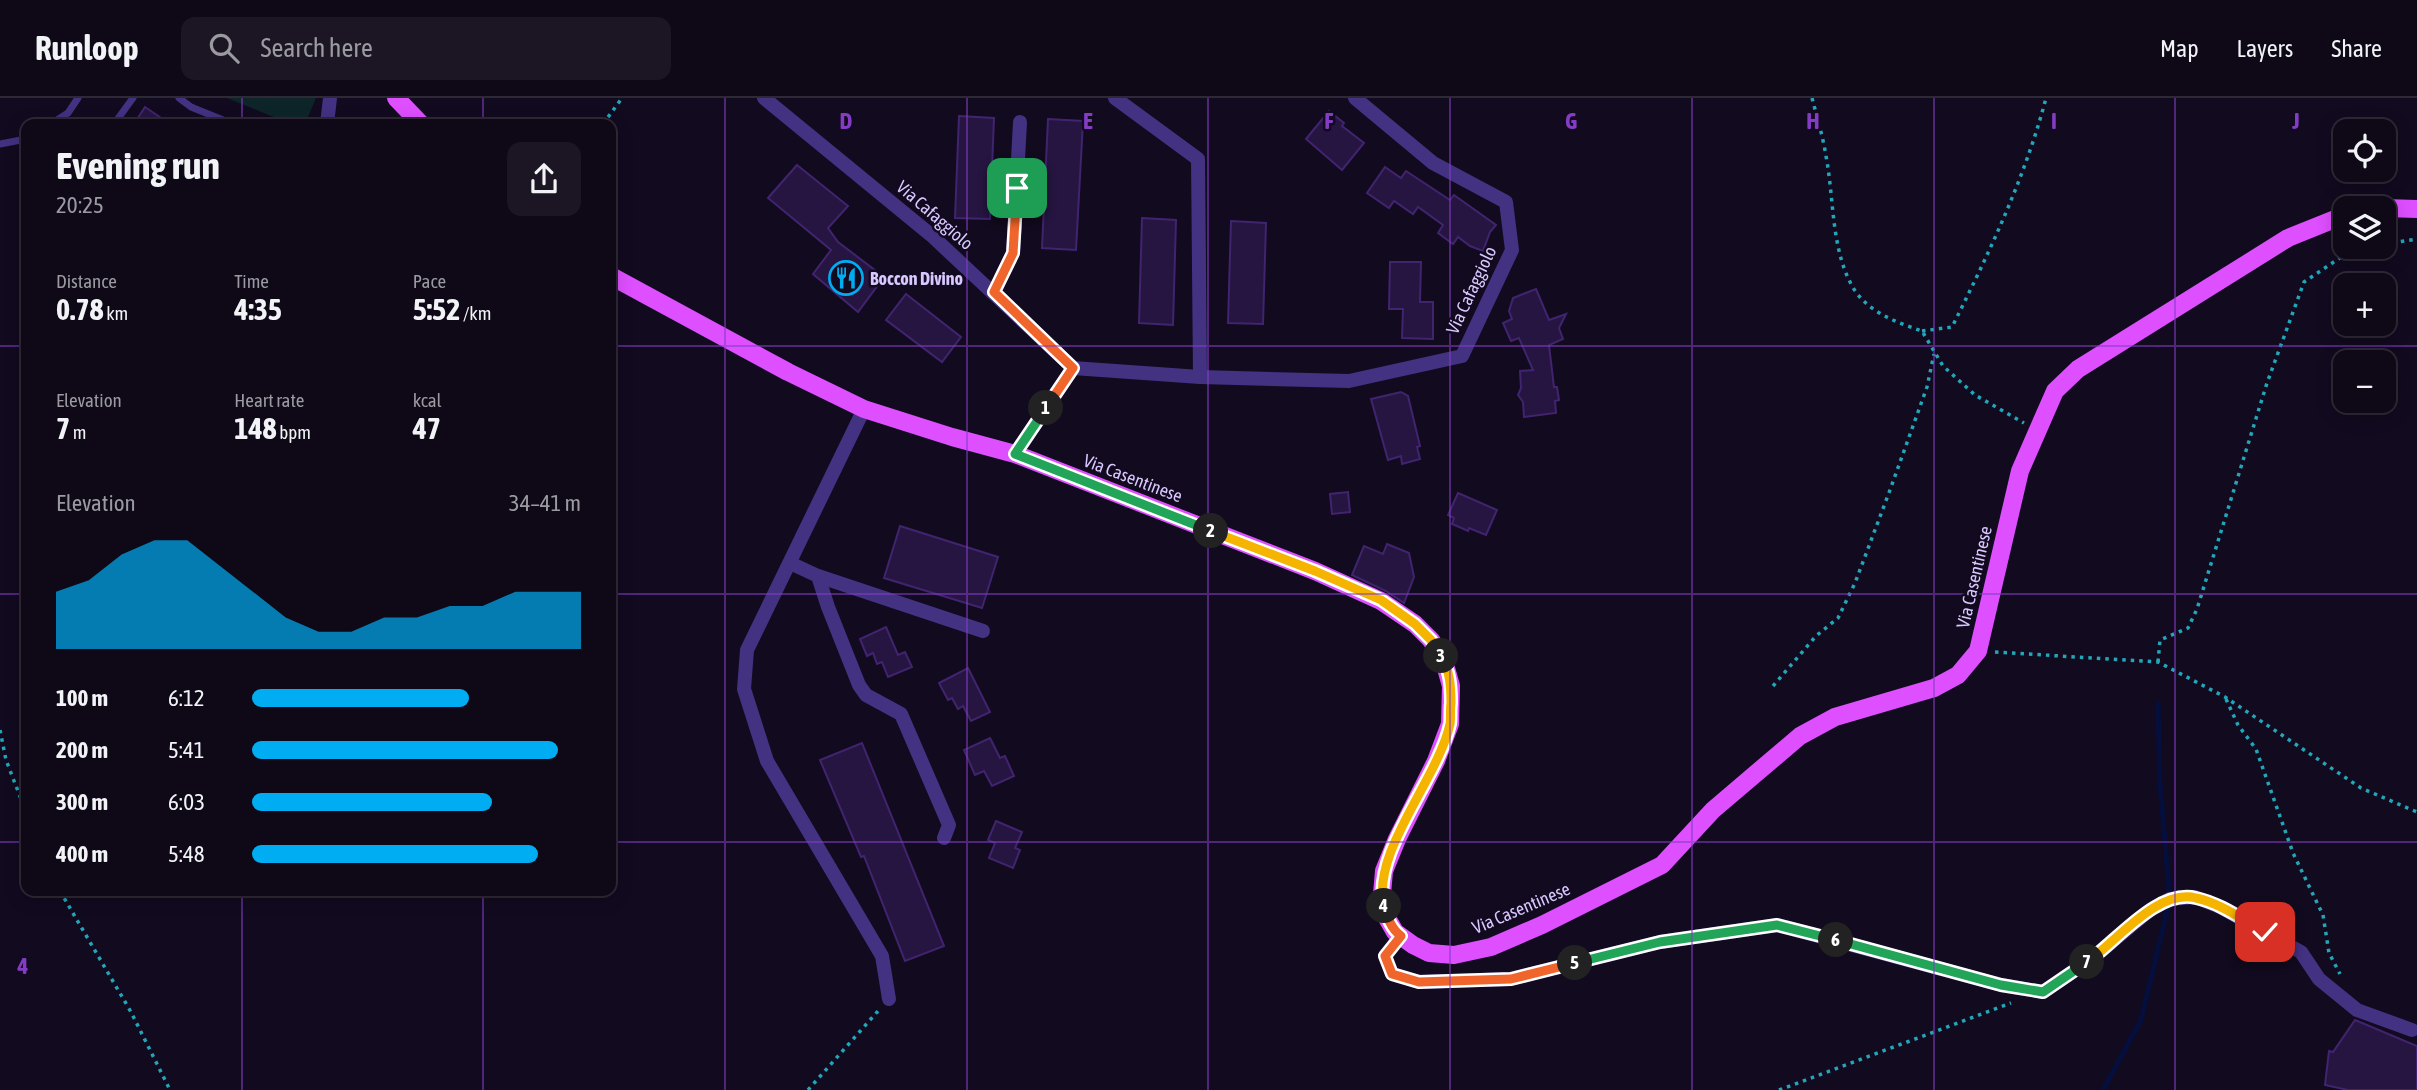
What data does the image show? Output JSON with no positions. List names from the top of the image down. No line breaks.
{"streets":{"main road":["Via Casentinese"],"street":["Via Cafaggiolo"]},"places":{"restaurant":["Boccon Divino"]},"page":{"header":"Runloop","search":"Search here","nav":["Map","Layers","Share"],"map_buttons":["+","−"],"heading":["Evening run","20:25"],"stats":[["Distance","0.78 km"],["Time","4:35"],["Pace","5:52 /km"],["Elevation","7 m"],["Heart rate","148 bpm"],["kcal","47"]],"pins":["1","2","3","4","6","7","5"],"chart":["Elevation","34–41 m"],"list":[{"name":"100 m","note":"6:12"},{"name":"200 m","note":"5:41"},{"name":"300 m","note":"6:03"},{"name":"400 m","note":"5:48"}]},"grid":{"columns":["D","E","F","G","H","I","J"],"rows":["4"]}}
